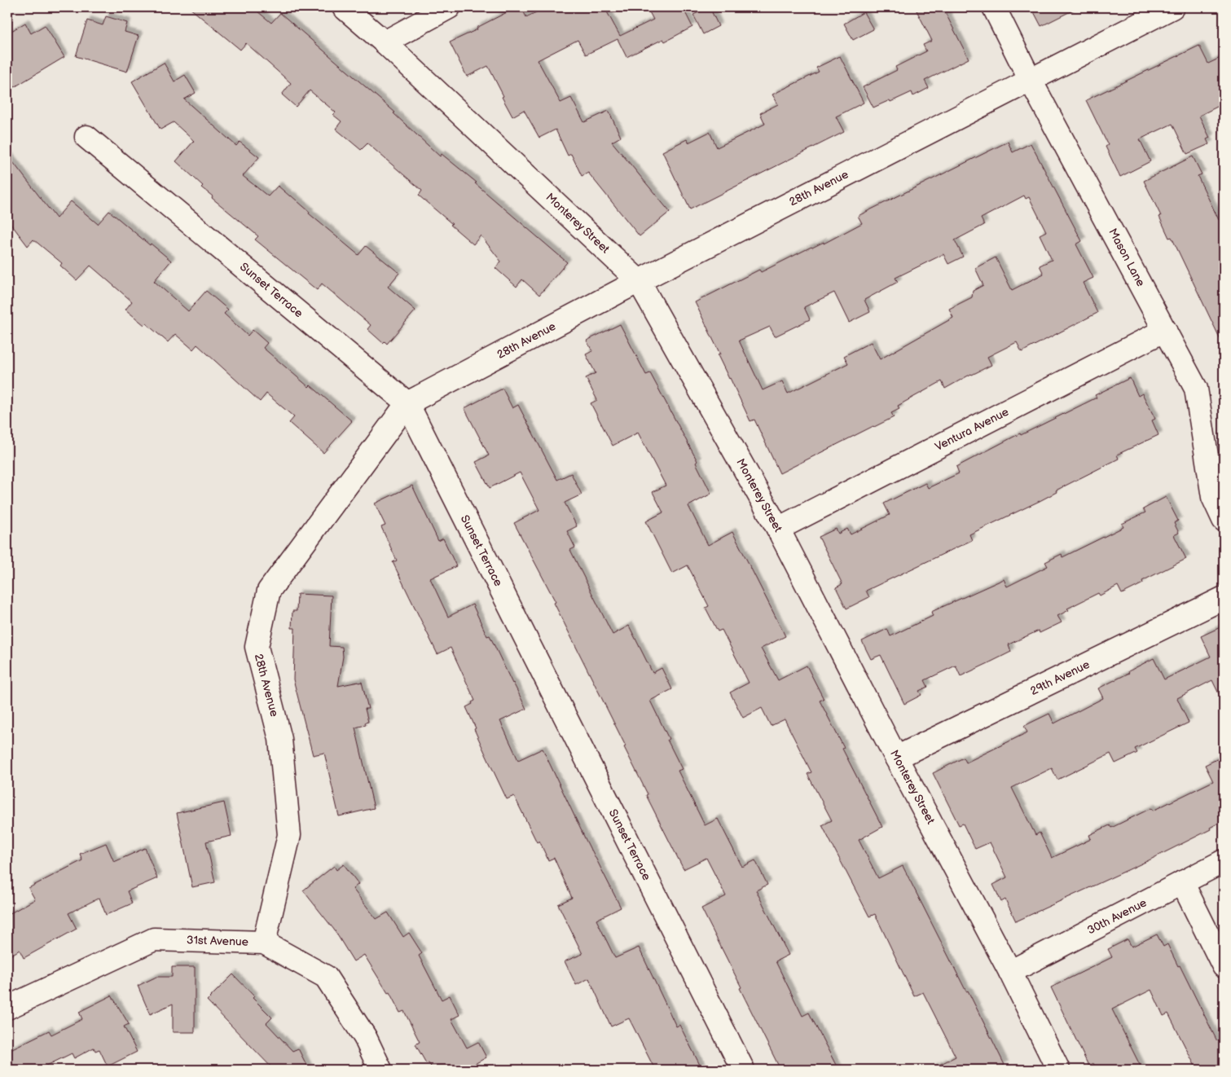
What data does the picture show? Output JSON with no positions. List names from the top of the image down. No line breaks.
{"streets":{"street":["28th Avenue","Monterey Street","Mason Lane","Sunset Terrace","Ventura Avenue","29th Avenue","30th Avenue","31st Avenue"]},"crossings":[["28th Avenue","Monterey Street"],["28th Avenue","Mason Lane"],["28th Avenue","Sunset Terrace"],["28th Avenue","31st Avenue"],["Monterey Street","Ventura Avenue"],["Monterey Street","29th Avenue"],["Monterey Street","30th Avenue"],["Mason Lane","Ventura Avenue"]]}
